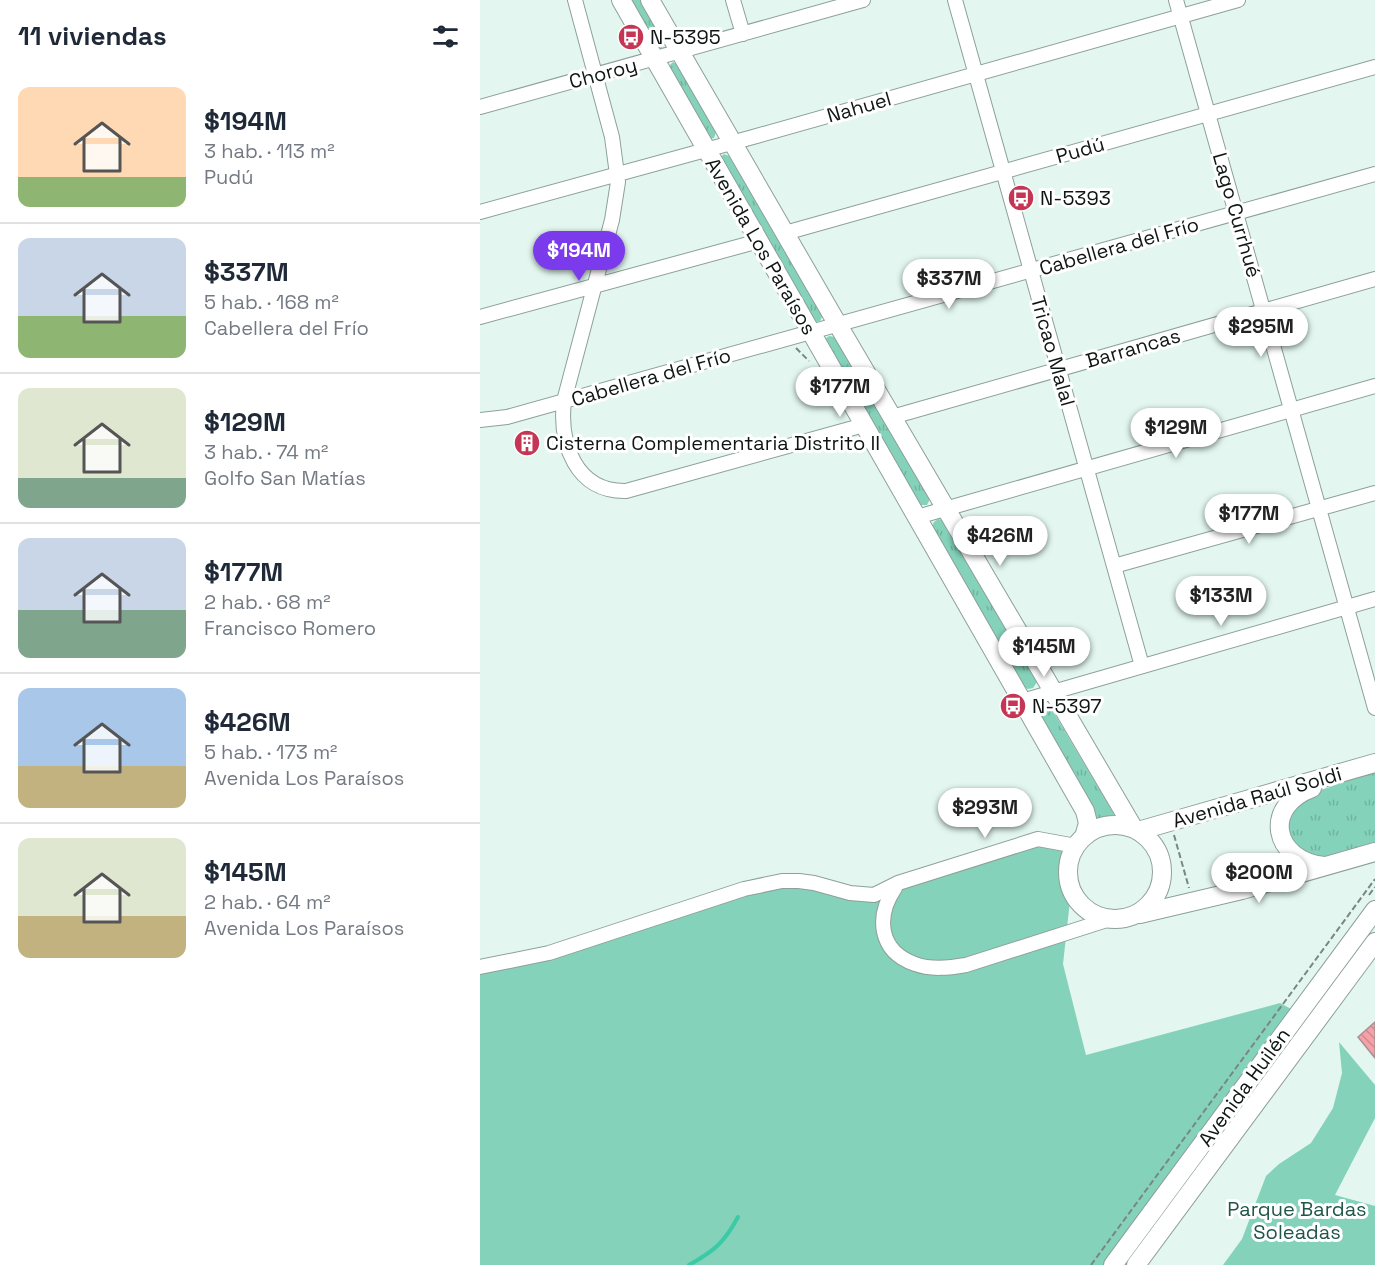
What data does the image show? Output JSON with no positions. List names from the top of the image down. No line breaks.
{"streets":{"main road":["Avenida Los Paraísos","Avenida Raúl Soldi","Avenida Huilén"],"street":["Choroy","Nahuel","Pudú","Lago Currhué","Cabellera del Frío","Barrancas","Tricao Malal"]},"crossings":[["Choroy","Avenida Los Paraísos"],["Nahuel","Lago Currhué"],["Nahuel","Avenida Los Paraísos"],["Nahuel","Tricao Malal"],["Pudú","Lago Currhué"],["Pudú","Avenida Los Paraísos"],["Pudú","Tricao Malal"],["Lago Currhué","Cabellera del Frío"],["Lago Currhué","Barrancas"],["Avenida Los Paraísos","Cabellera del Frío"],["Avenida Los Paraísos","Barrancas"],["Avenida Los Paraísos","Avenida Raúl Soldi"],["Cabellera del Frío","Tricao Malal"],["Barrancas","Tricao Malal"]],"parks":["Parque Bardas Soleadas"],"places":{"bus stop":["N-5395","N-5393","N-5397"],"building":["Cisterna Complementaria Distrito II"]},"page":{"heading":"11 viviendas","list":[{"name":"$194M","note":"3 hab. · 113 m² · Pudú"},{"name":"$337M","note":"5 hab. · 168 m² · Cabellera del Frío"},{"name":"$129M","note":"3 hab. · 74 m² · Golfo San Matías"},{"name":"$177M","note":"2 hab. · 68 m² · Francisco Romero"},{"name":"$426M","note":"5 hab. · 173 m² · Avenida Los Paraísos"},{"name":"$145M","note":"2 hab. · 64 m² · Avenida Los Paraísos"}],"price":["$194M","$337M","$295M","$177M","$129M","$177M","$426M","$133M","$145M","$293M","$200M"]}}
